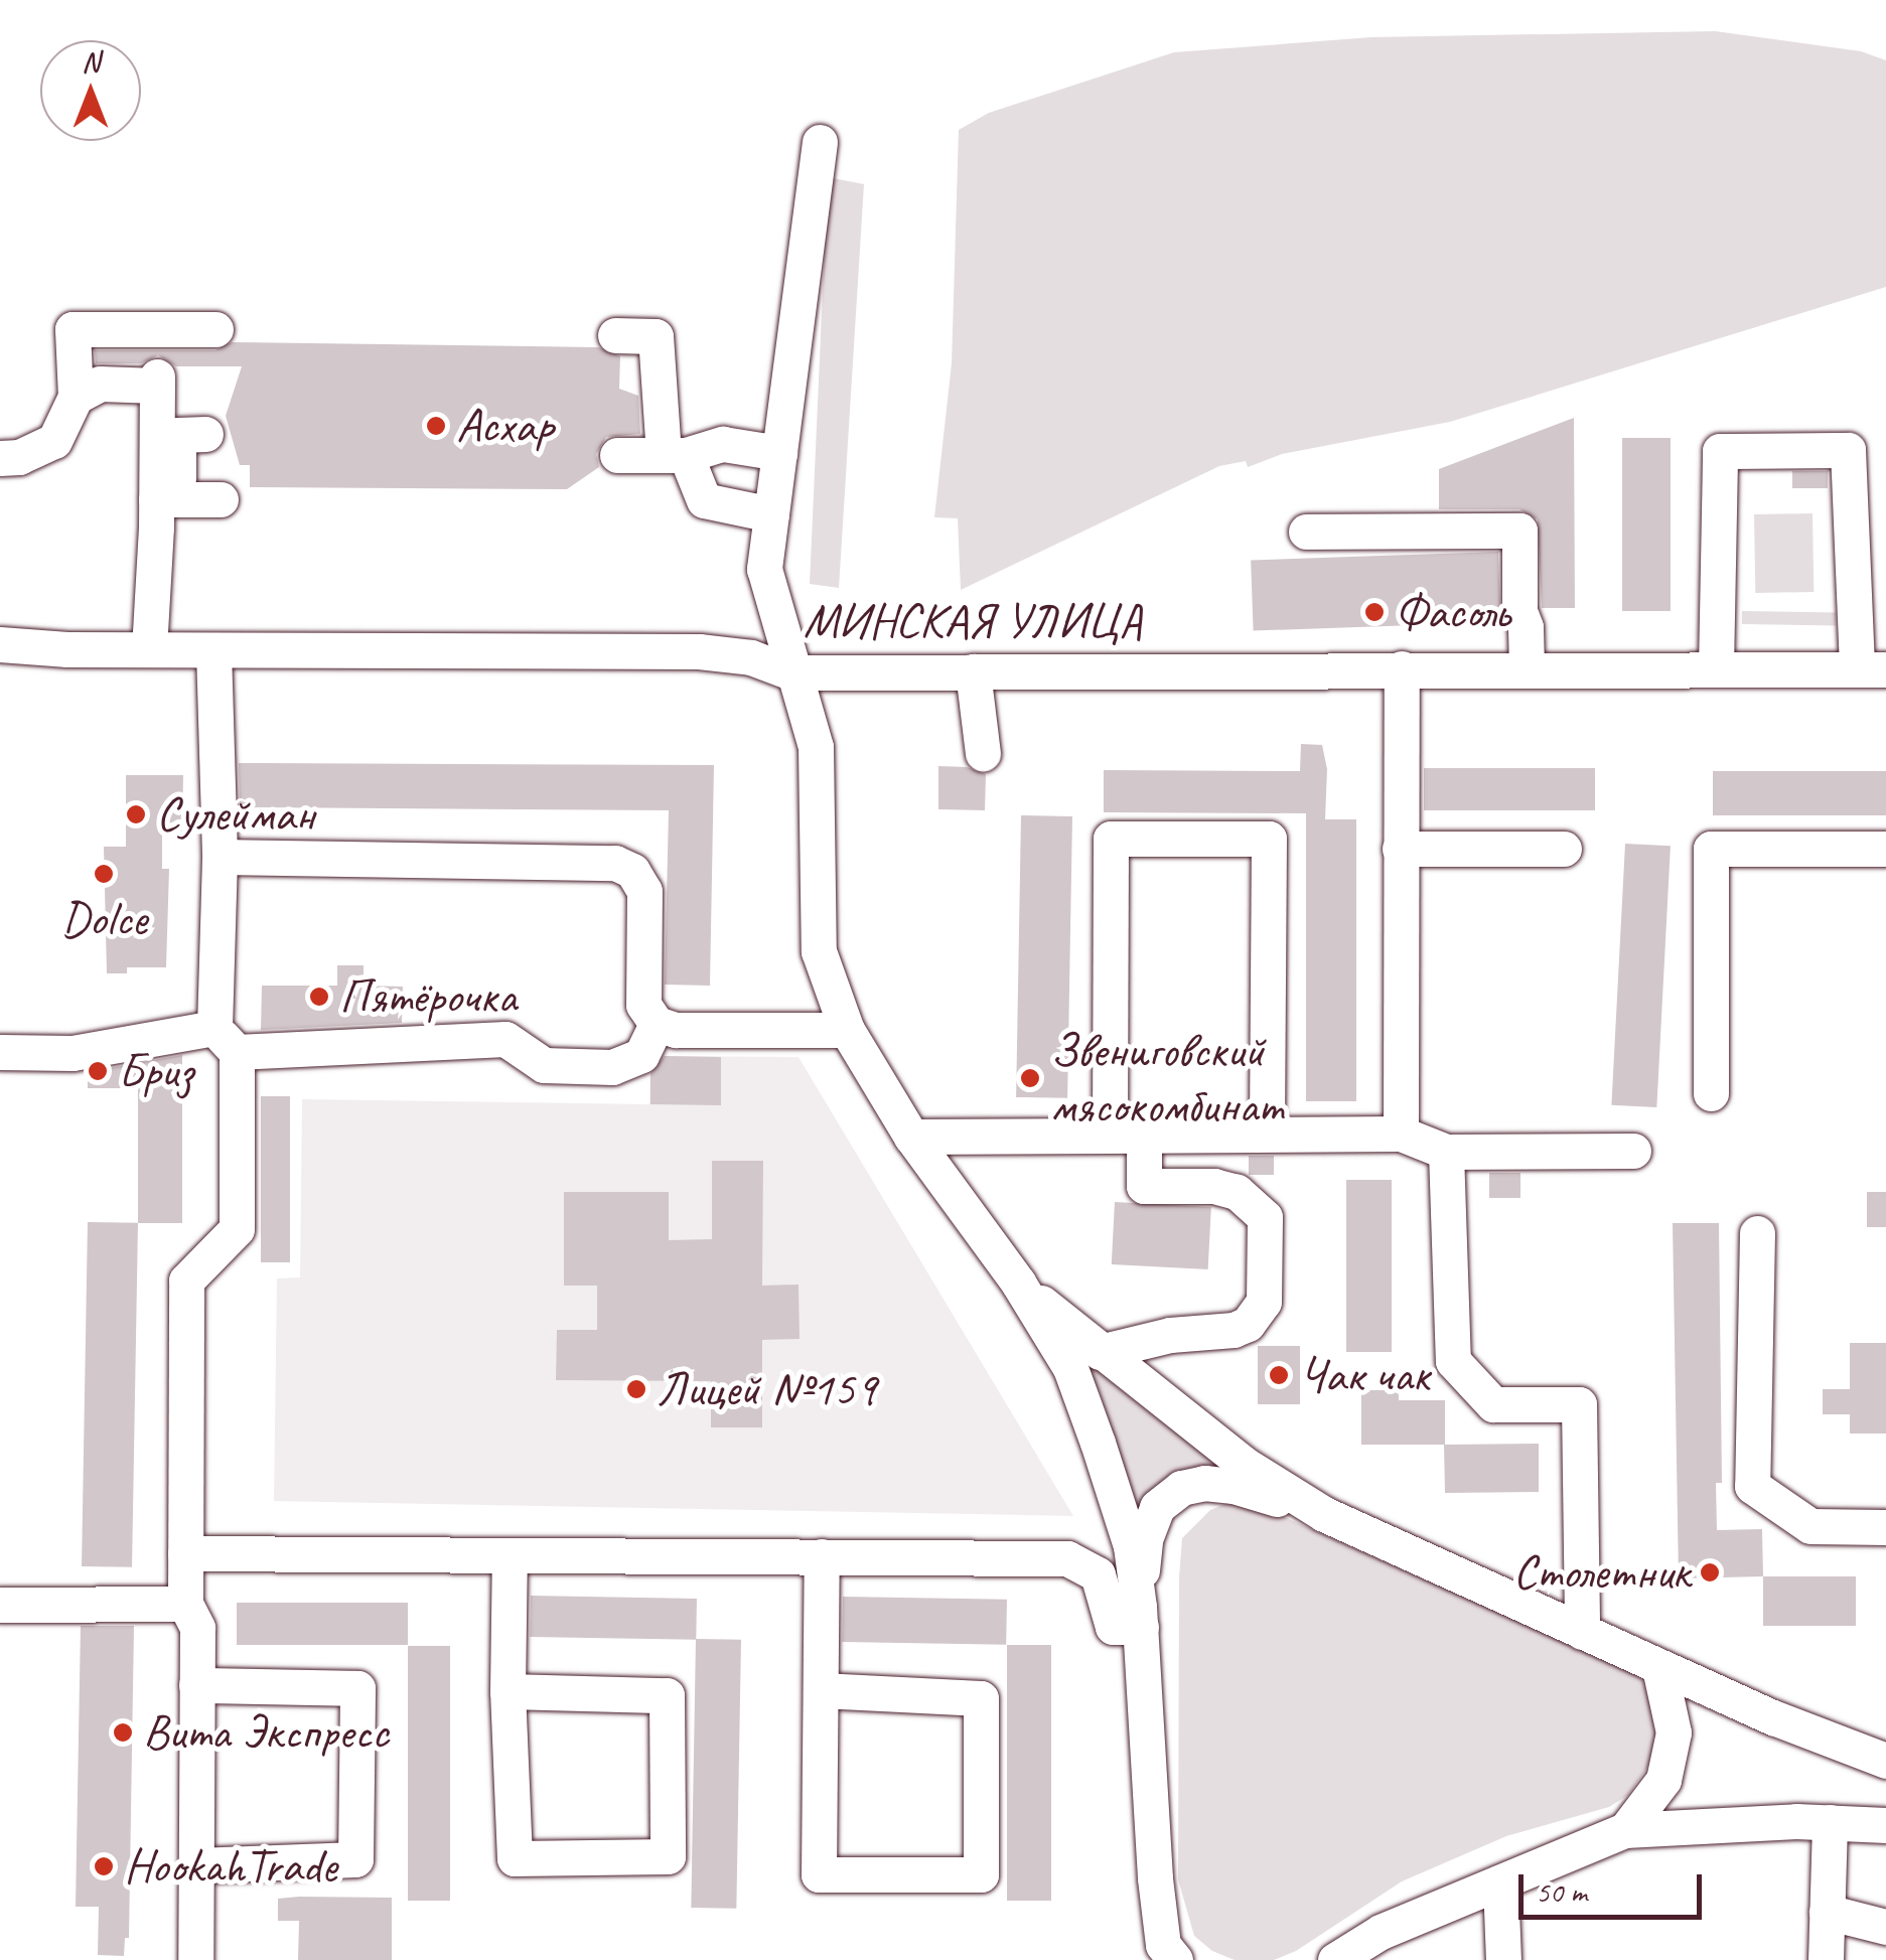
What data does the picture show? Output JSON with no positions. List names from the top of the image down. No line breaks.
{"streets":{"street":["МИНСКАЯ УЛИЦА"]},"places":["Асхар","Фасоль","Сулейман","Dolce","Пятёрочка","Бриз","Звениговский мясокомбинат","Чак чак","Лицей №159","Столетник","Вита Экспресс","HookahTrade"],"scale_bar":"50 m","north":"top"}
